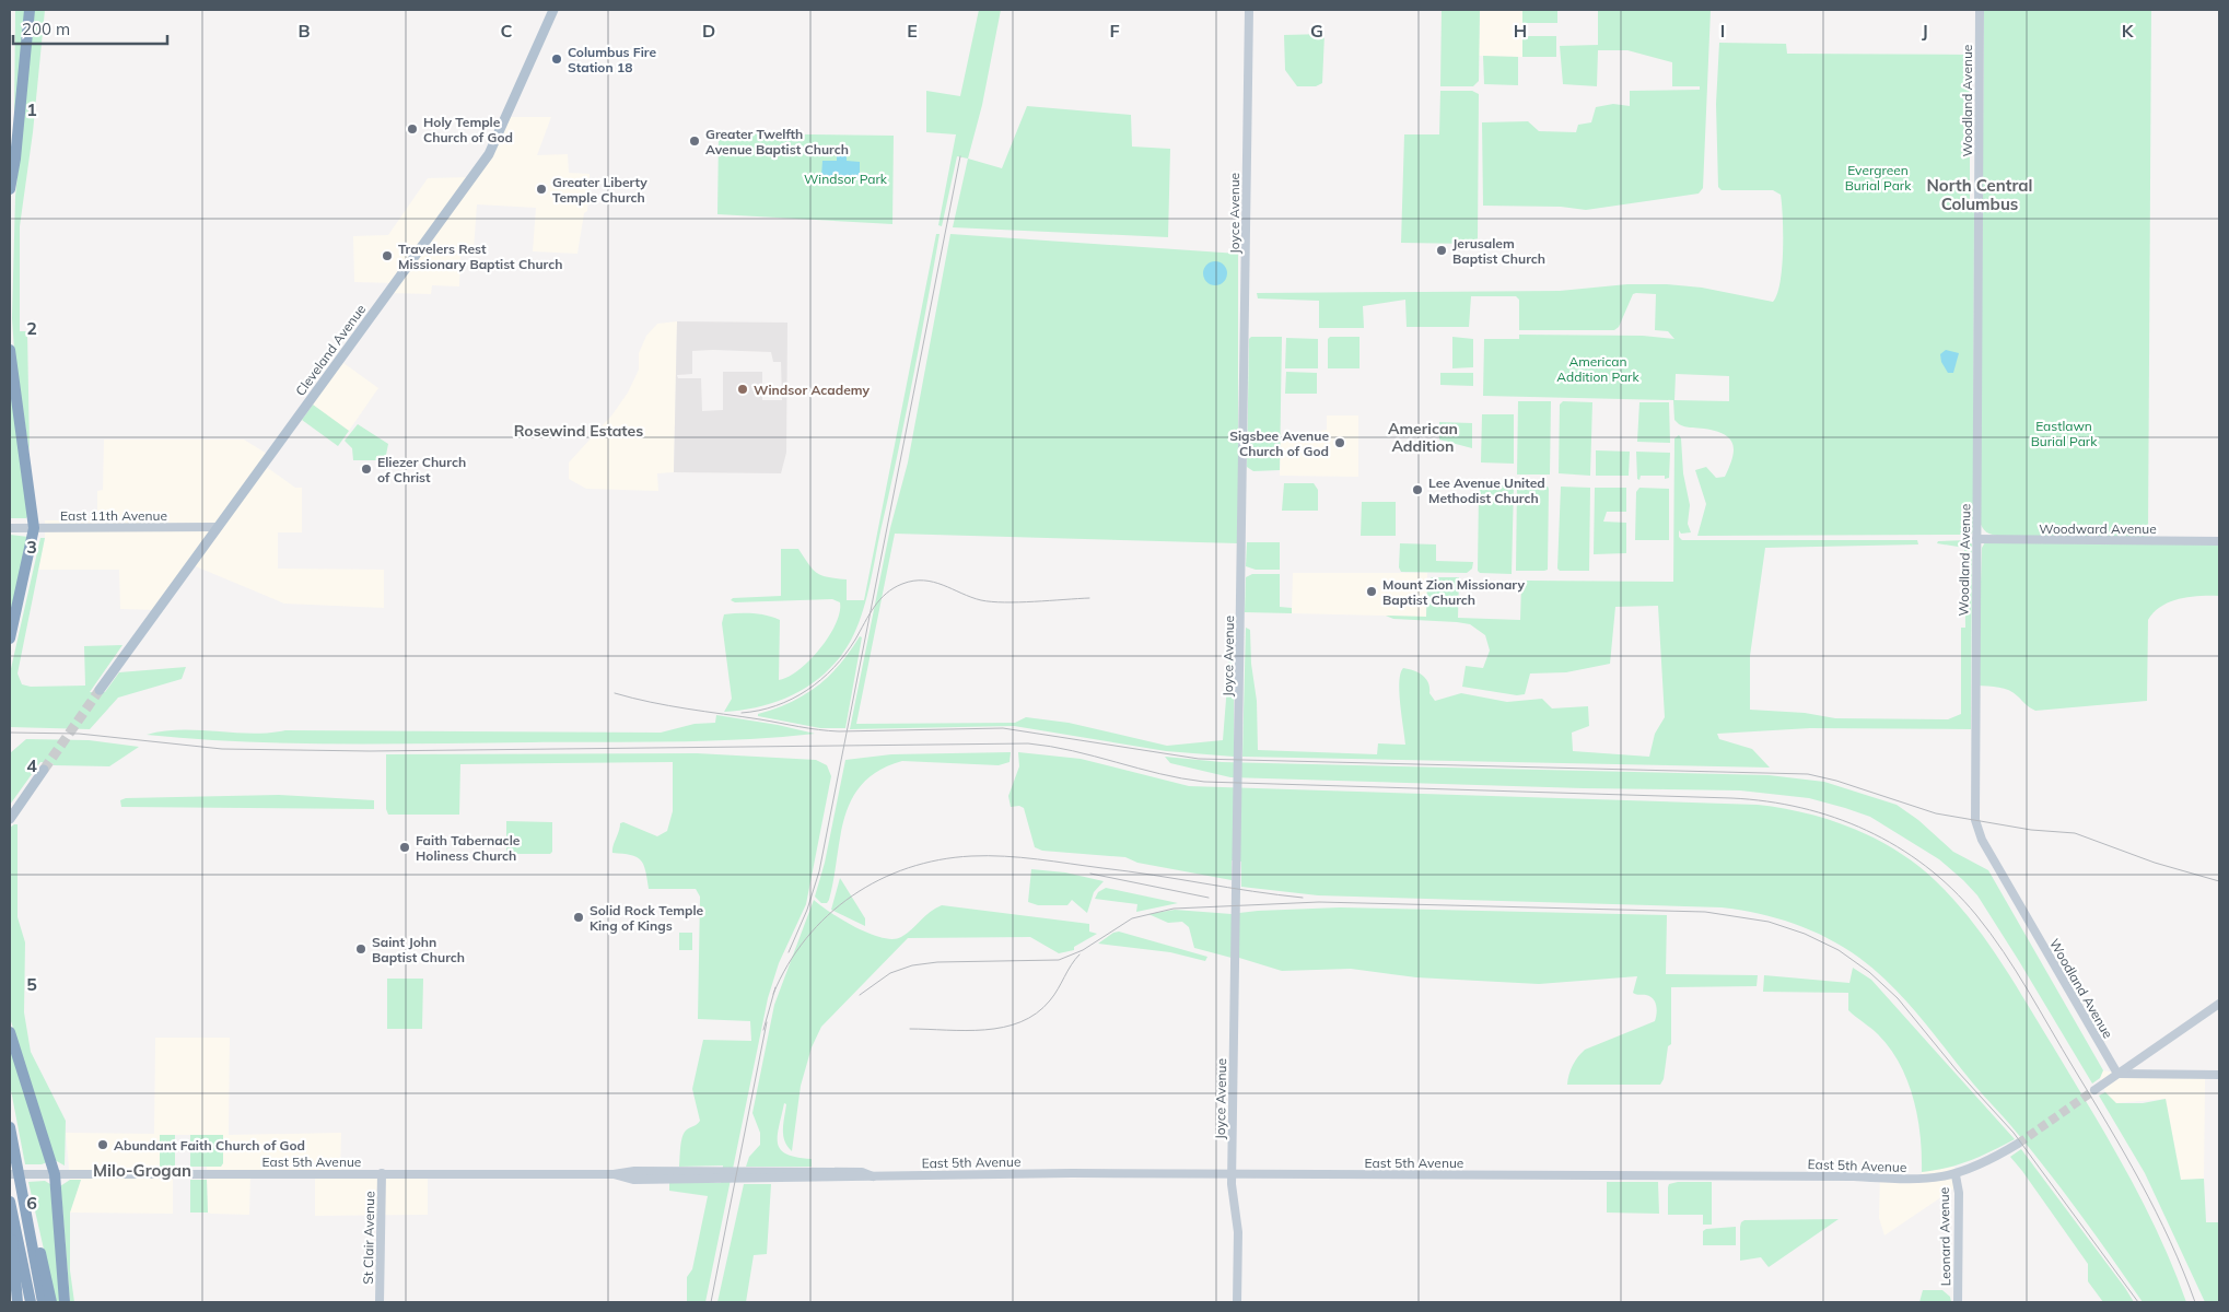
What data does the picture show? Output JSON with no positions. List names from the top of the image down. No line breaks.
{"streets":{"main road":["Cleveland Avenue"],"street":["Woodland Avenue","Joyce Avenue","East 11th Avenue","Woodward Avenue","East 5th Avenue","Leonard Avenue","St Clair Avenue"]},"crossings":[["Woodland Avenue","Woodward Avenue"],["Joyce Avenue","East 5th Avenue"],["Cleveland Avenue","East 11th Avenue"],["East 5th Avenue","Leonard Avenue"],["East 5th Avenue","St Clair Avenue"]],"districts":["North Central Columbus","American Addition","Rosewind Estates","Milo-Grogan"],"parks":["Evergreen Burial Park","Windsor Park","American Addition Park","Eastlawn Burial Park"],"places":["Columbus Fire Station 18","Holy Temple Church of God","Greater Twelfth Avenue Baptist Church","Greater Liberty Temple Church","Jerusalem Baptist Church","Travelers Rest Missionary Baptist Church","Windsor Academy","Sigsbee Avenue Church of God","Eliezer Church of Christ","Lee Avenue United Methodist Church","Mount Zion Missionary Baptist Church","Faith Tabernacle Holiness Church","Solid Rock Temple King of Kings","Saint John Baptist Church","Abundant Faith Church of God"],"scale_bar":"200 m","grid":{"columns":["B","C","D","E","F","G","H","I","J","K"],"rows":["1","2","3","4","5","6"]}}
